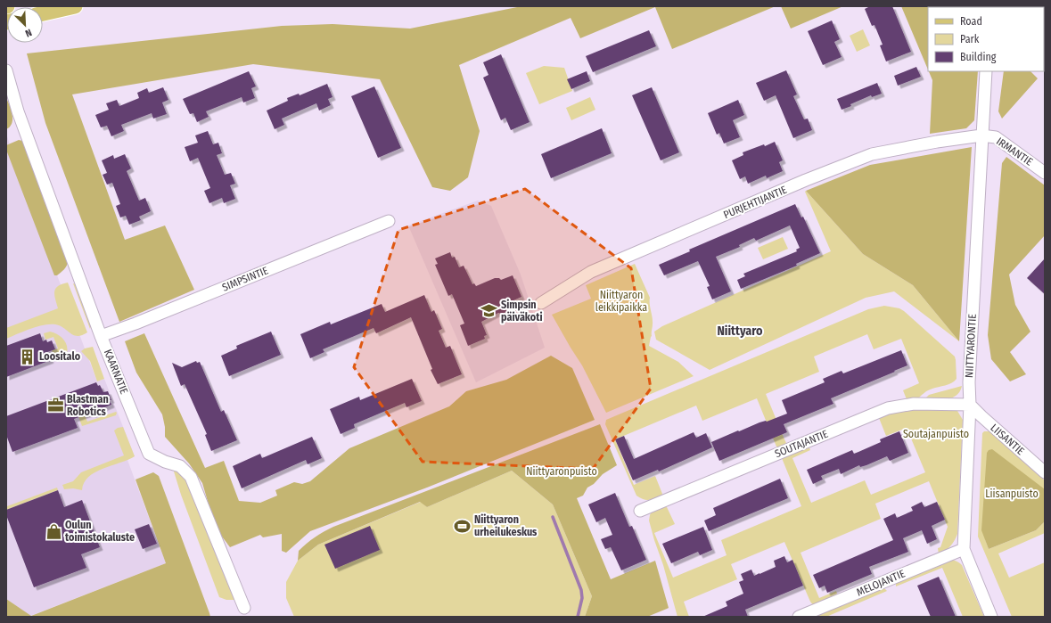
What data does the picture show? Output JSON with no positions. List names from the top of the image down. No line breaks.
{"streets":{"street":["IRMANTIE","PURJEHTIJANTIE","SIMPSINTIE","NIITTYARONTIE","KAARNATIE","LIISANTIE","SOUTAJANTIE","MELOJANTIE"]},"crossings":[["IRMANTIE","PURJEHTIJANTIE"],["IRMANTIE","NIITTYARONTIE"],["PURJEHTIJANTIE","NIITTYARONTIE"],["SIMPSINTIE","KAARNATIE"],["NIITTYARONTIE","LIISANTIE"],["NIITTYARONTIE","SOUTAJANTIE"],["NIITTYARONTIE","MELOJANTIE"],["LIISANTIE","SOUTAJANTIE"]],"districts":["Niittyaro"],"parks":["Niittyaron leikkipaikka","Soutajanpuisto","Niittyaronpuisto","Liisanpuisto"],"places":{"school or university":["Simpsin päiväkoti"],"building":["Loositalo"],"office":["Blastman Robotics"],"sports":["Niittyaron urheilukeskus"],"shop":["Oulun toimistokaluste"]},"legend":["Road","Park","Building"],"north":"bottom right"}
